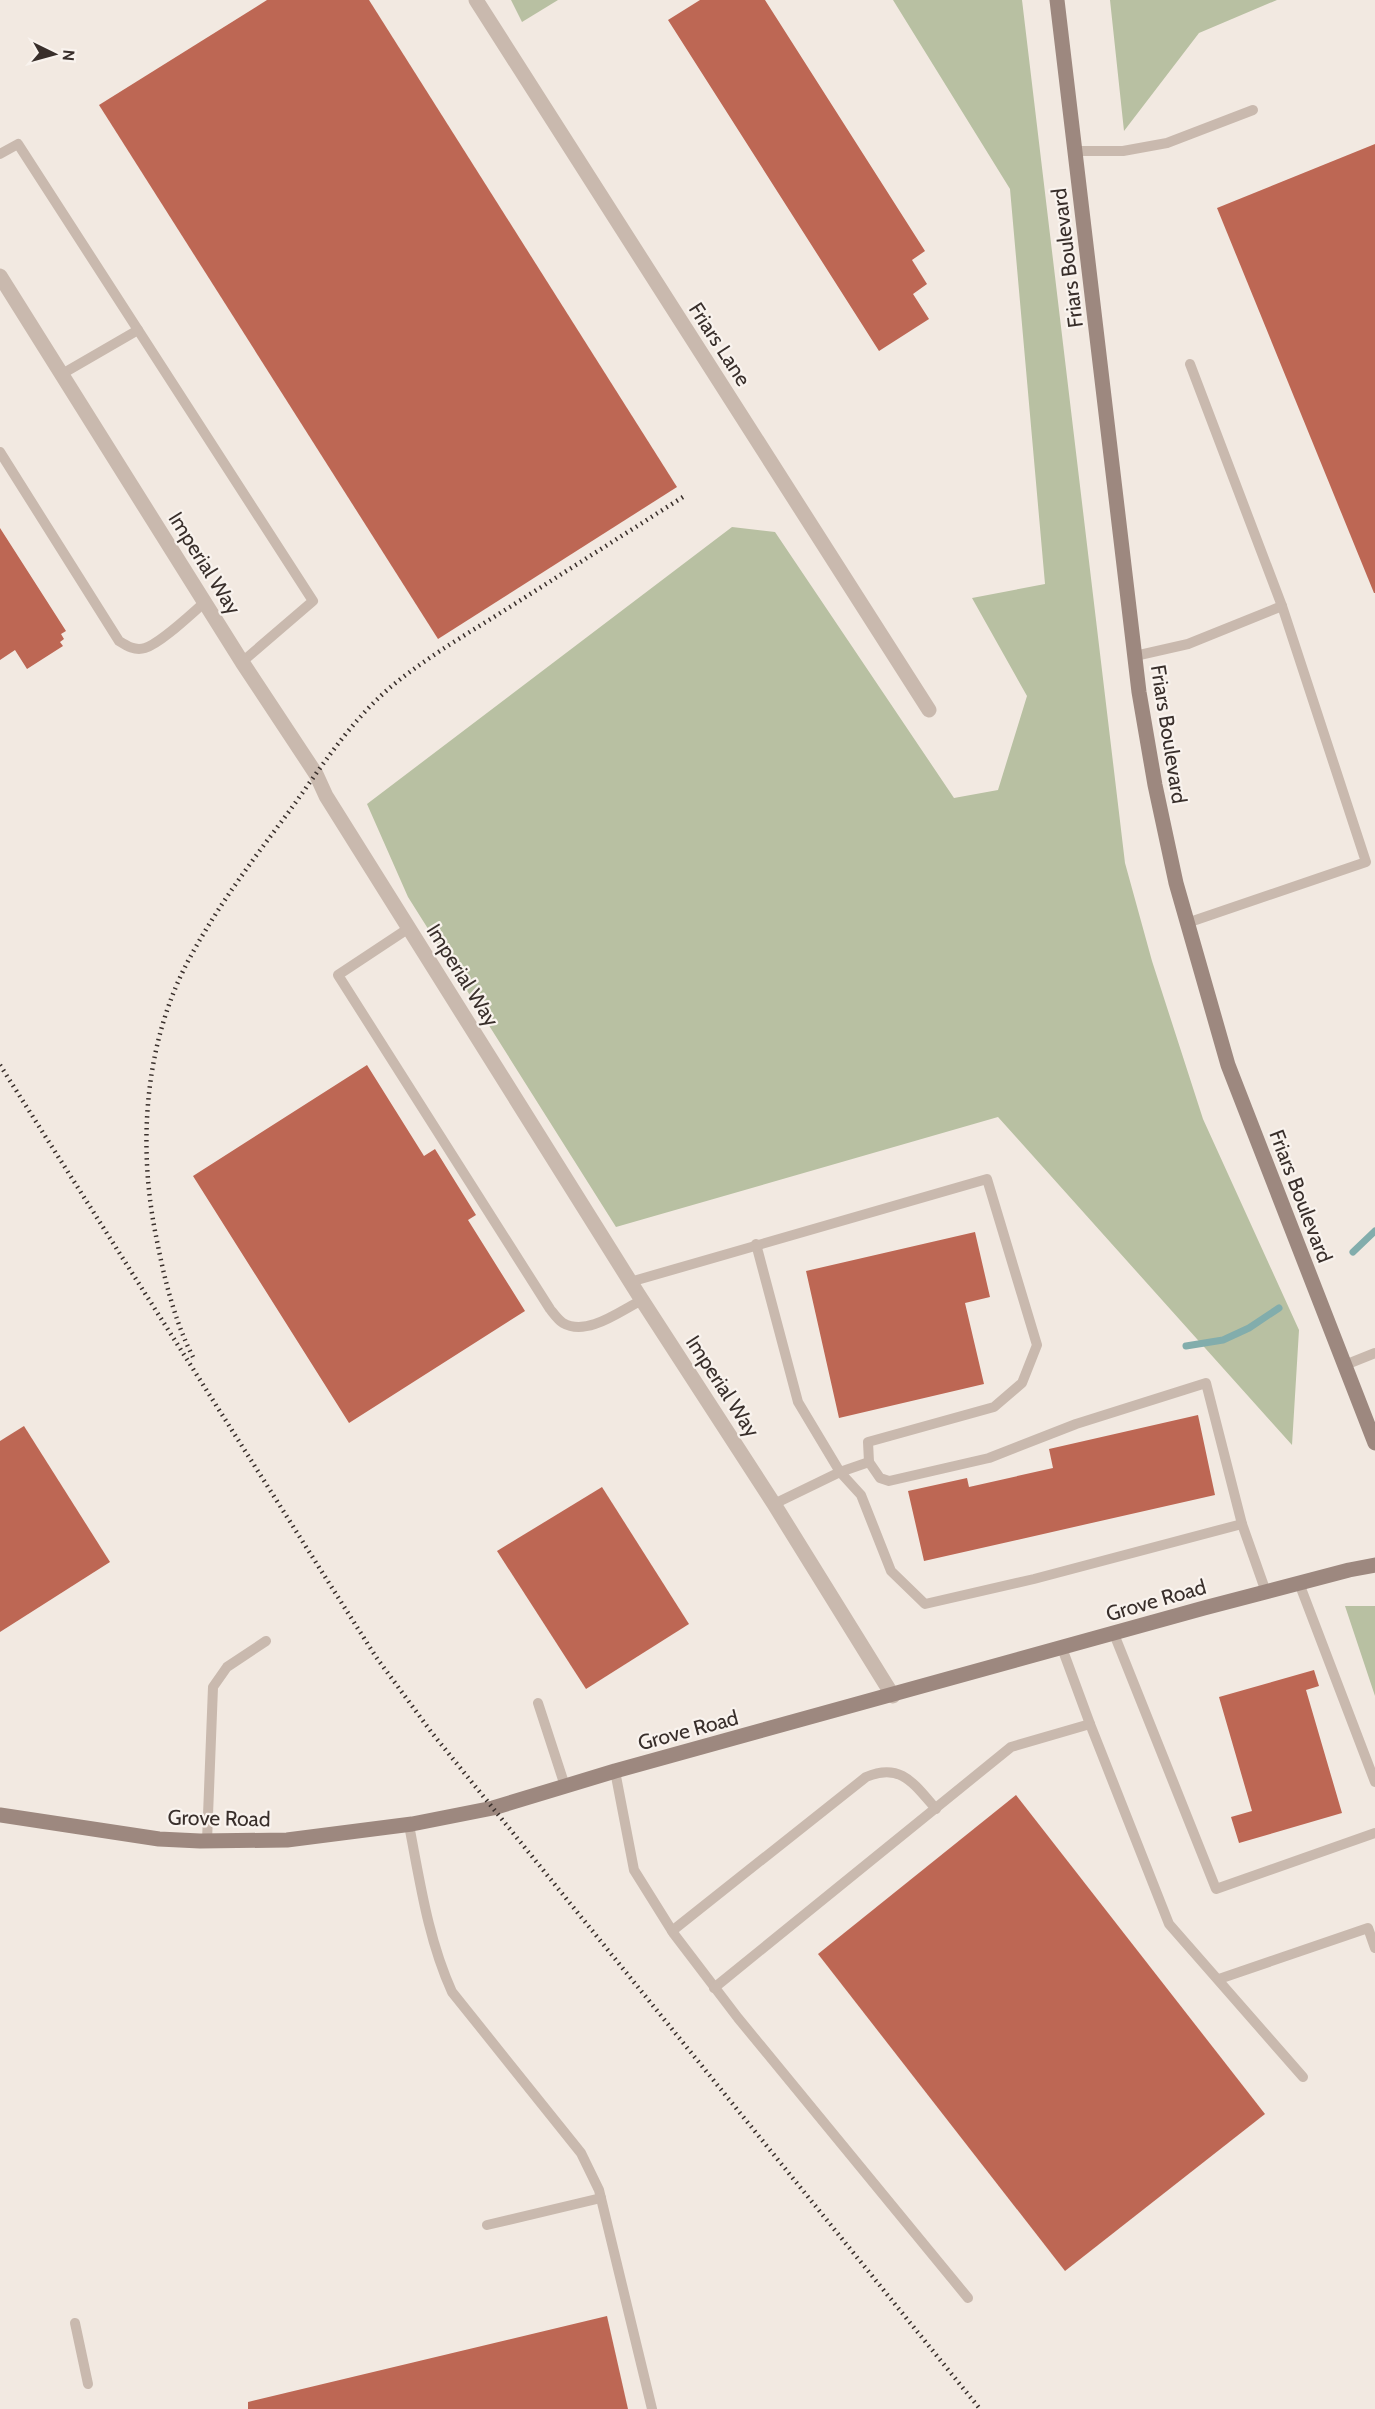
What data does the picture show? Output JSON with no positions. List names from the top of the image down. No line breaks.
{"streets":{"main road":["Friars Boulevard","Grove Road"],"street":["Friars Lane","Imperial Way"]},"crossings":[["Imperial Way","Grove Road"]],"north":"right"}
